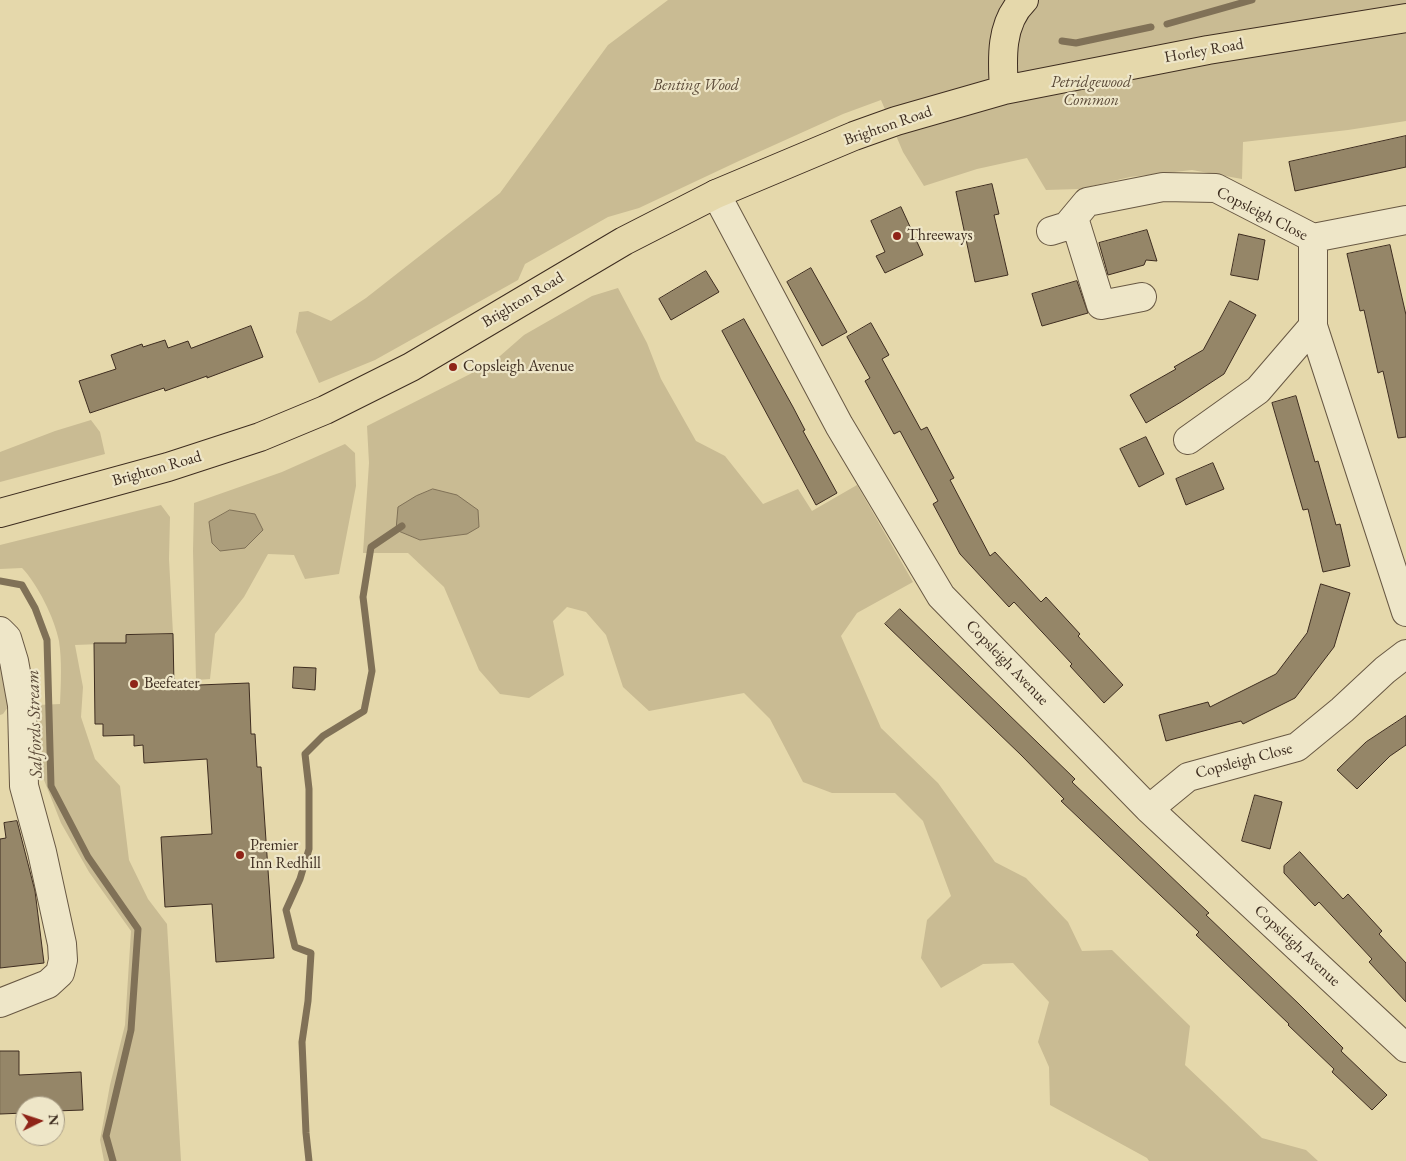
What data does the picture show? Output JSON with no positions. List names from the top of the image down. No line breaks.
{"streets":{"main road":["Horley Road","Brighton Road"],"street":["Copsleigh Close","Copsleigh Avenue"]},"crossings":[["Horley Road","Brighton Road"],["Brighton Road","Copsleigh Avenue"],["Copsleigh Close","Copsleigh Avenue"]],"water":["Salfords Stream"],"parks":["Petridgewood Common","Benting Wood"],"places":["Threeways","Copsleigh Avenue","Beefeater","Premier Inn Redhill"],"north":"right"}
